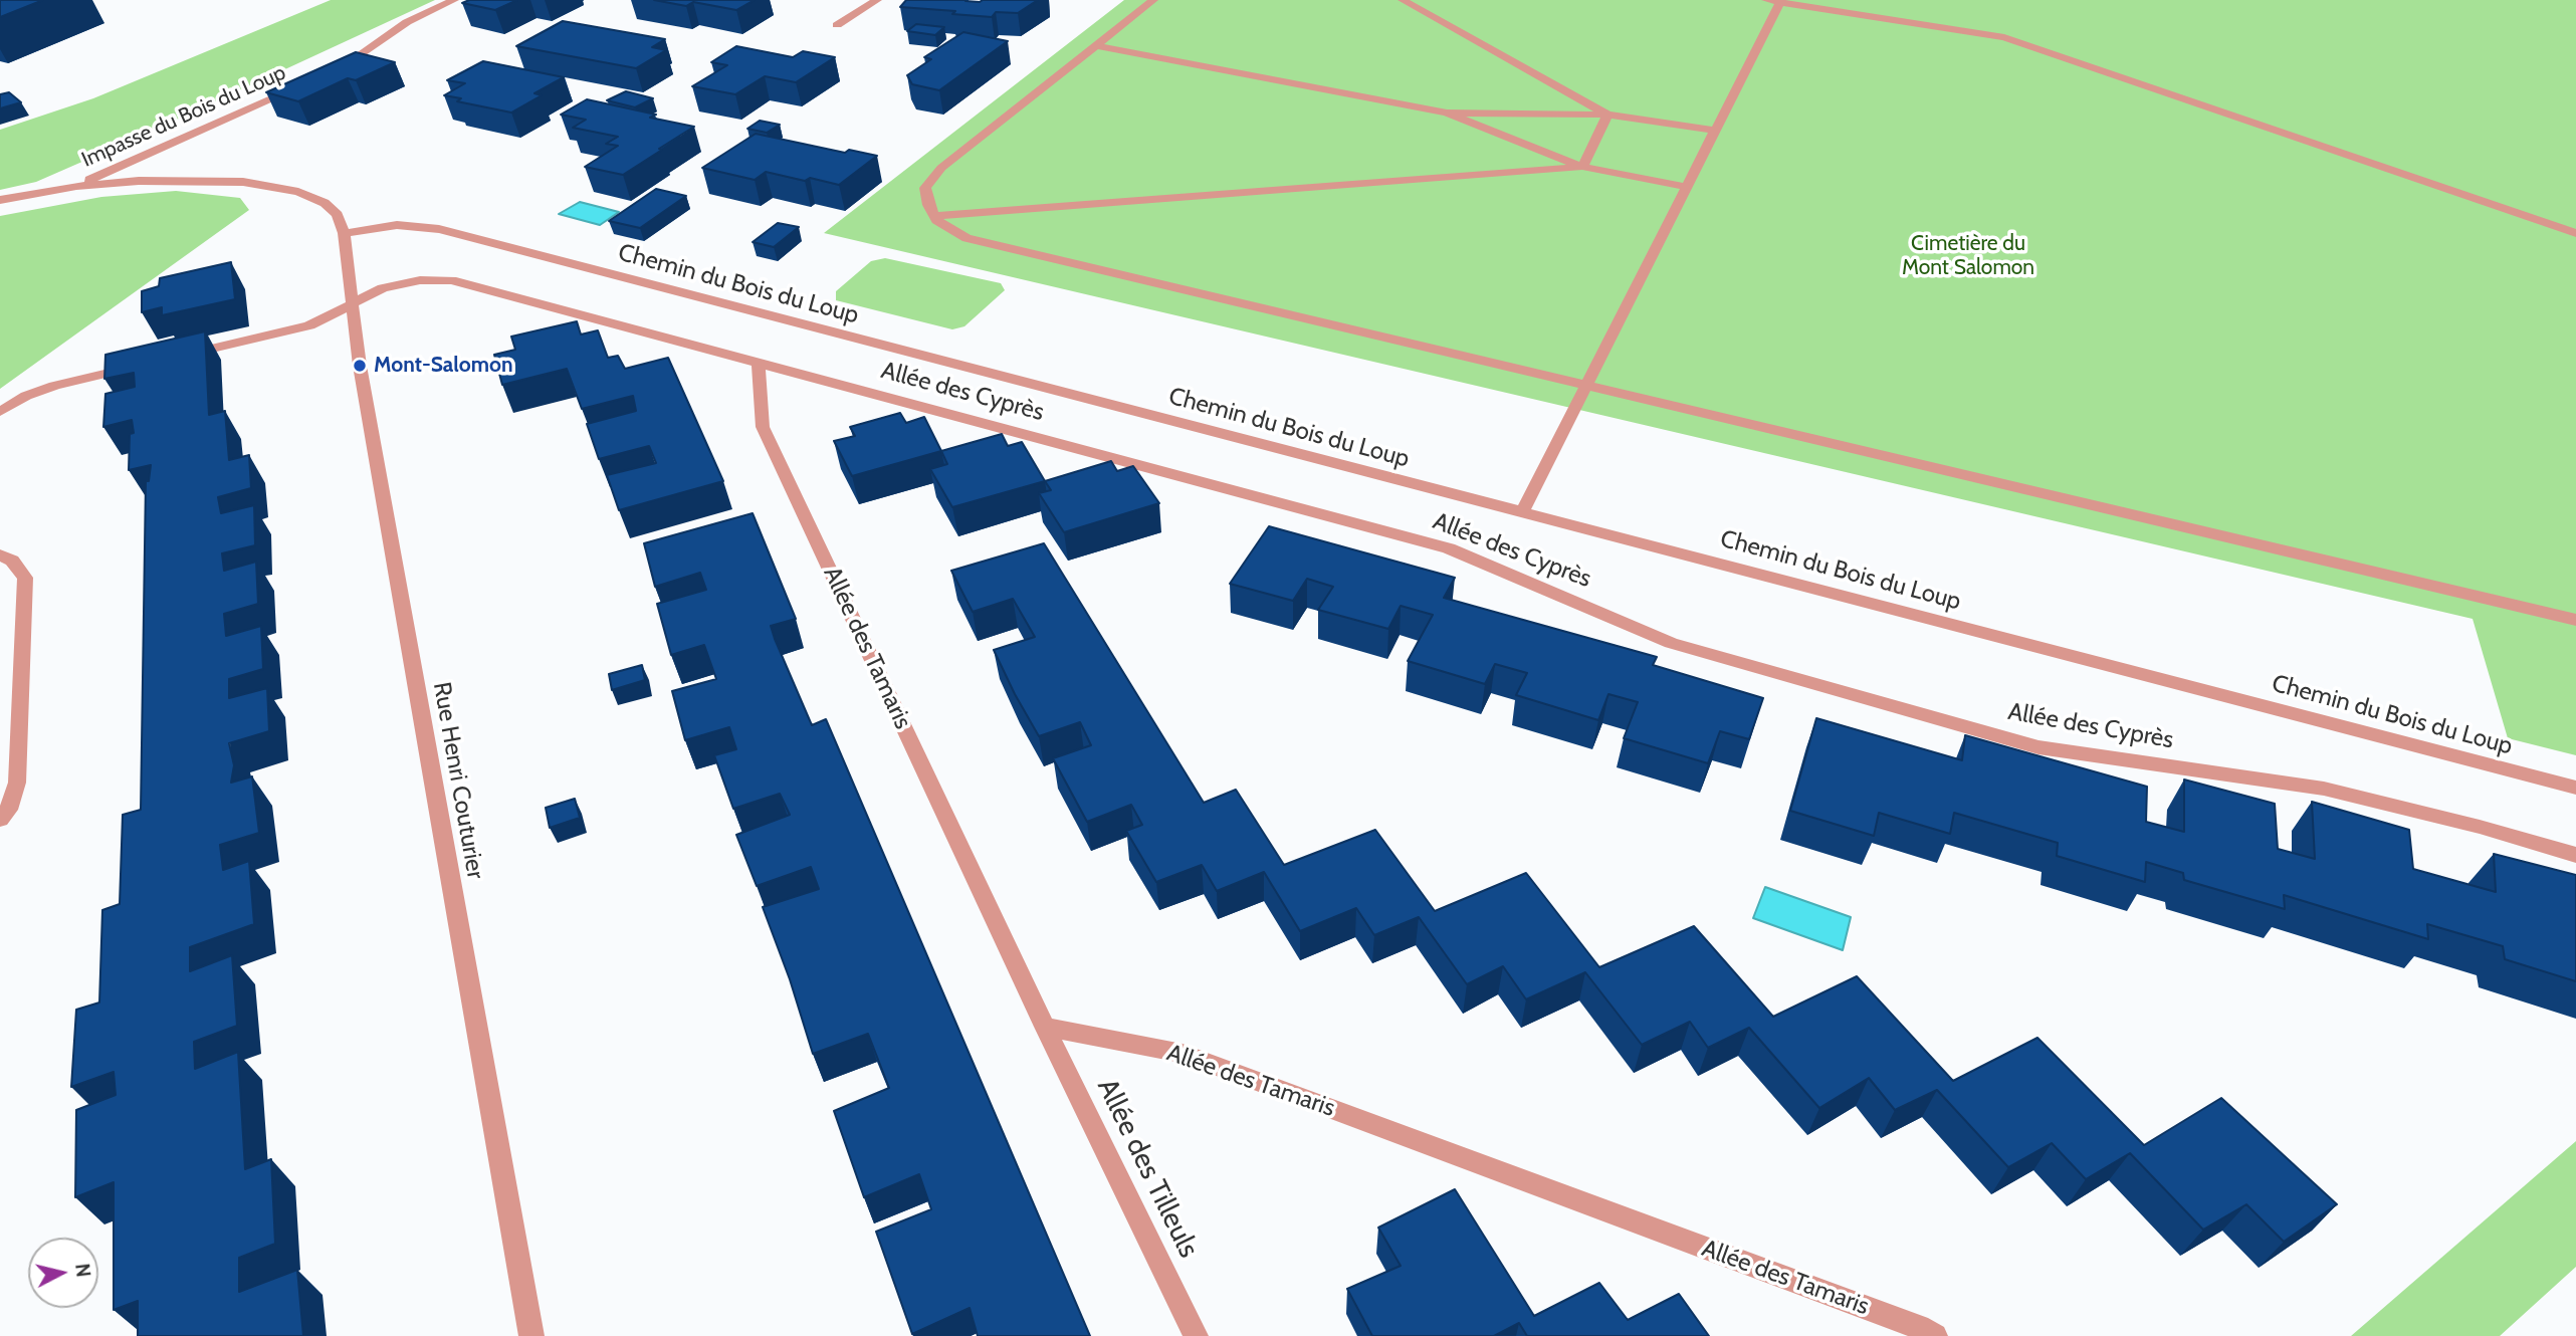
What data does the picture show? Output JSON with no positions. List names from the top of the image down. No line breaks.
{"streets":{"street":["Impasse du Bois du Loup","Chemin du Bois du Loup","Allée des Cyprès","Allée des Tamaris","Rue Henri Couturier","Allée des Tilleuls"]},"crossings":[["Chemin du Bois du Loup","Rue Henri Couturier"],["Allée des Cyprès","Allée des Tamaris"],["Allée des Cyprès","Rue Henri Couturier"],["Allée des Tamaris","Allée des Tilleuls"]],"parks":["Cimetière du Mont Salomon"],"places":["Mont-Salomon"],"north":"right"}
